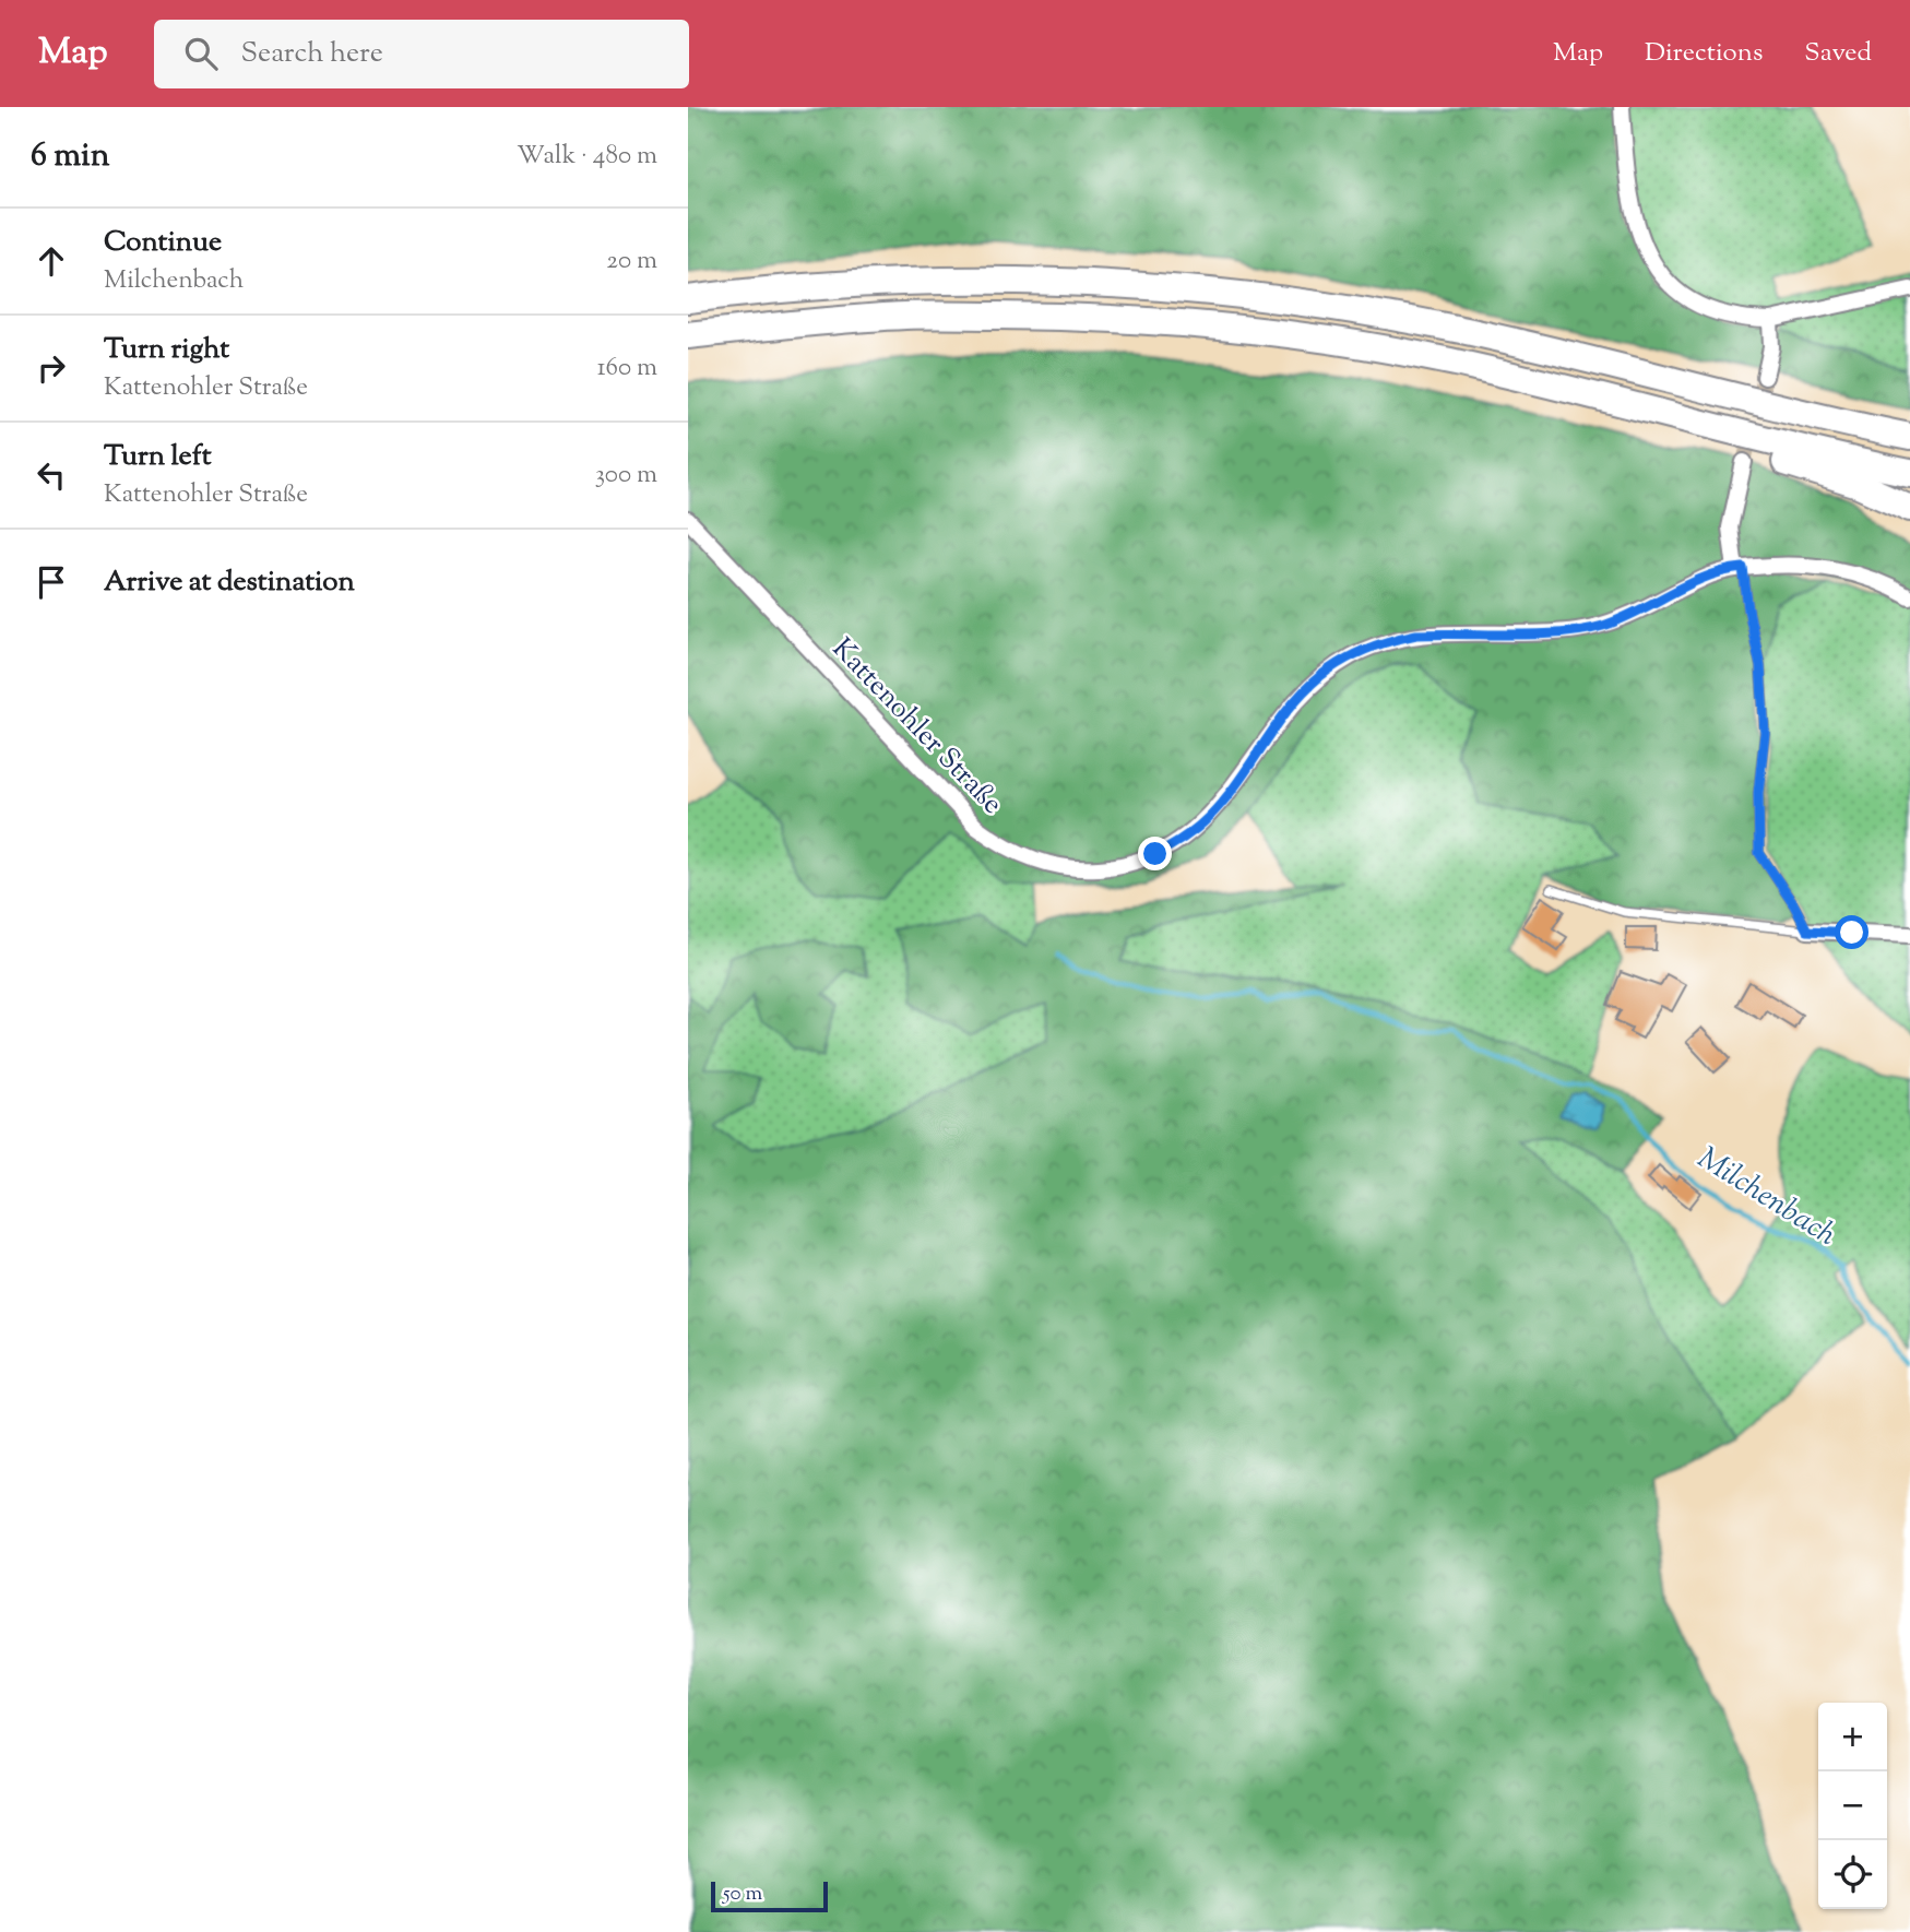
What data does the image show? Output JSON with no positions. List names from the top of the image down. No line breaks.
{"streets":{"street":["Kattenohler Straße"]},"water":["Milchenbach"],"scale_bar":"50 m","page":{"header":"Map","search":"Search here","nav":["Map","Directions","Saved"],"heading":["6 min","Walk · 480 m"],"list":[["Continue","Milchenbach","20 m"],["Turn right","Kattenohler Straße","160 m"],["Turn left","Kattenohler Straße","300 m"],"Arrive at destination"],"map_buttons":["+","−"],"scale":"50 m"}}
